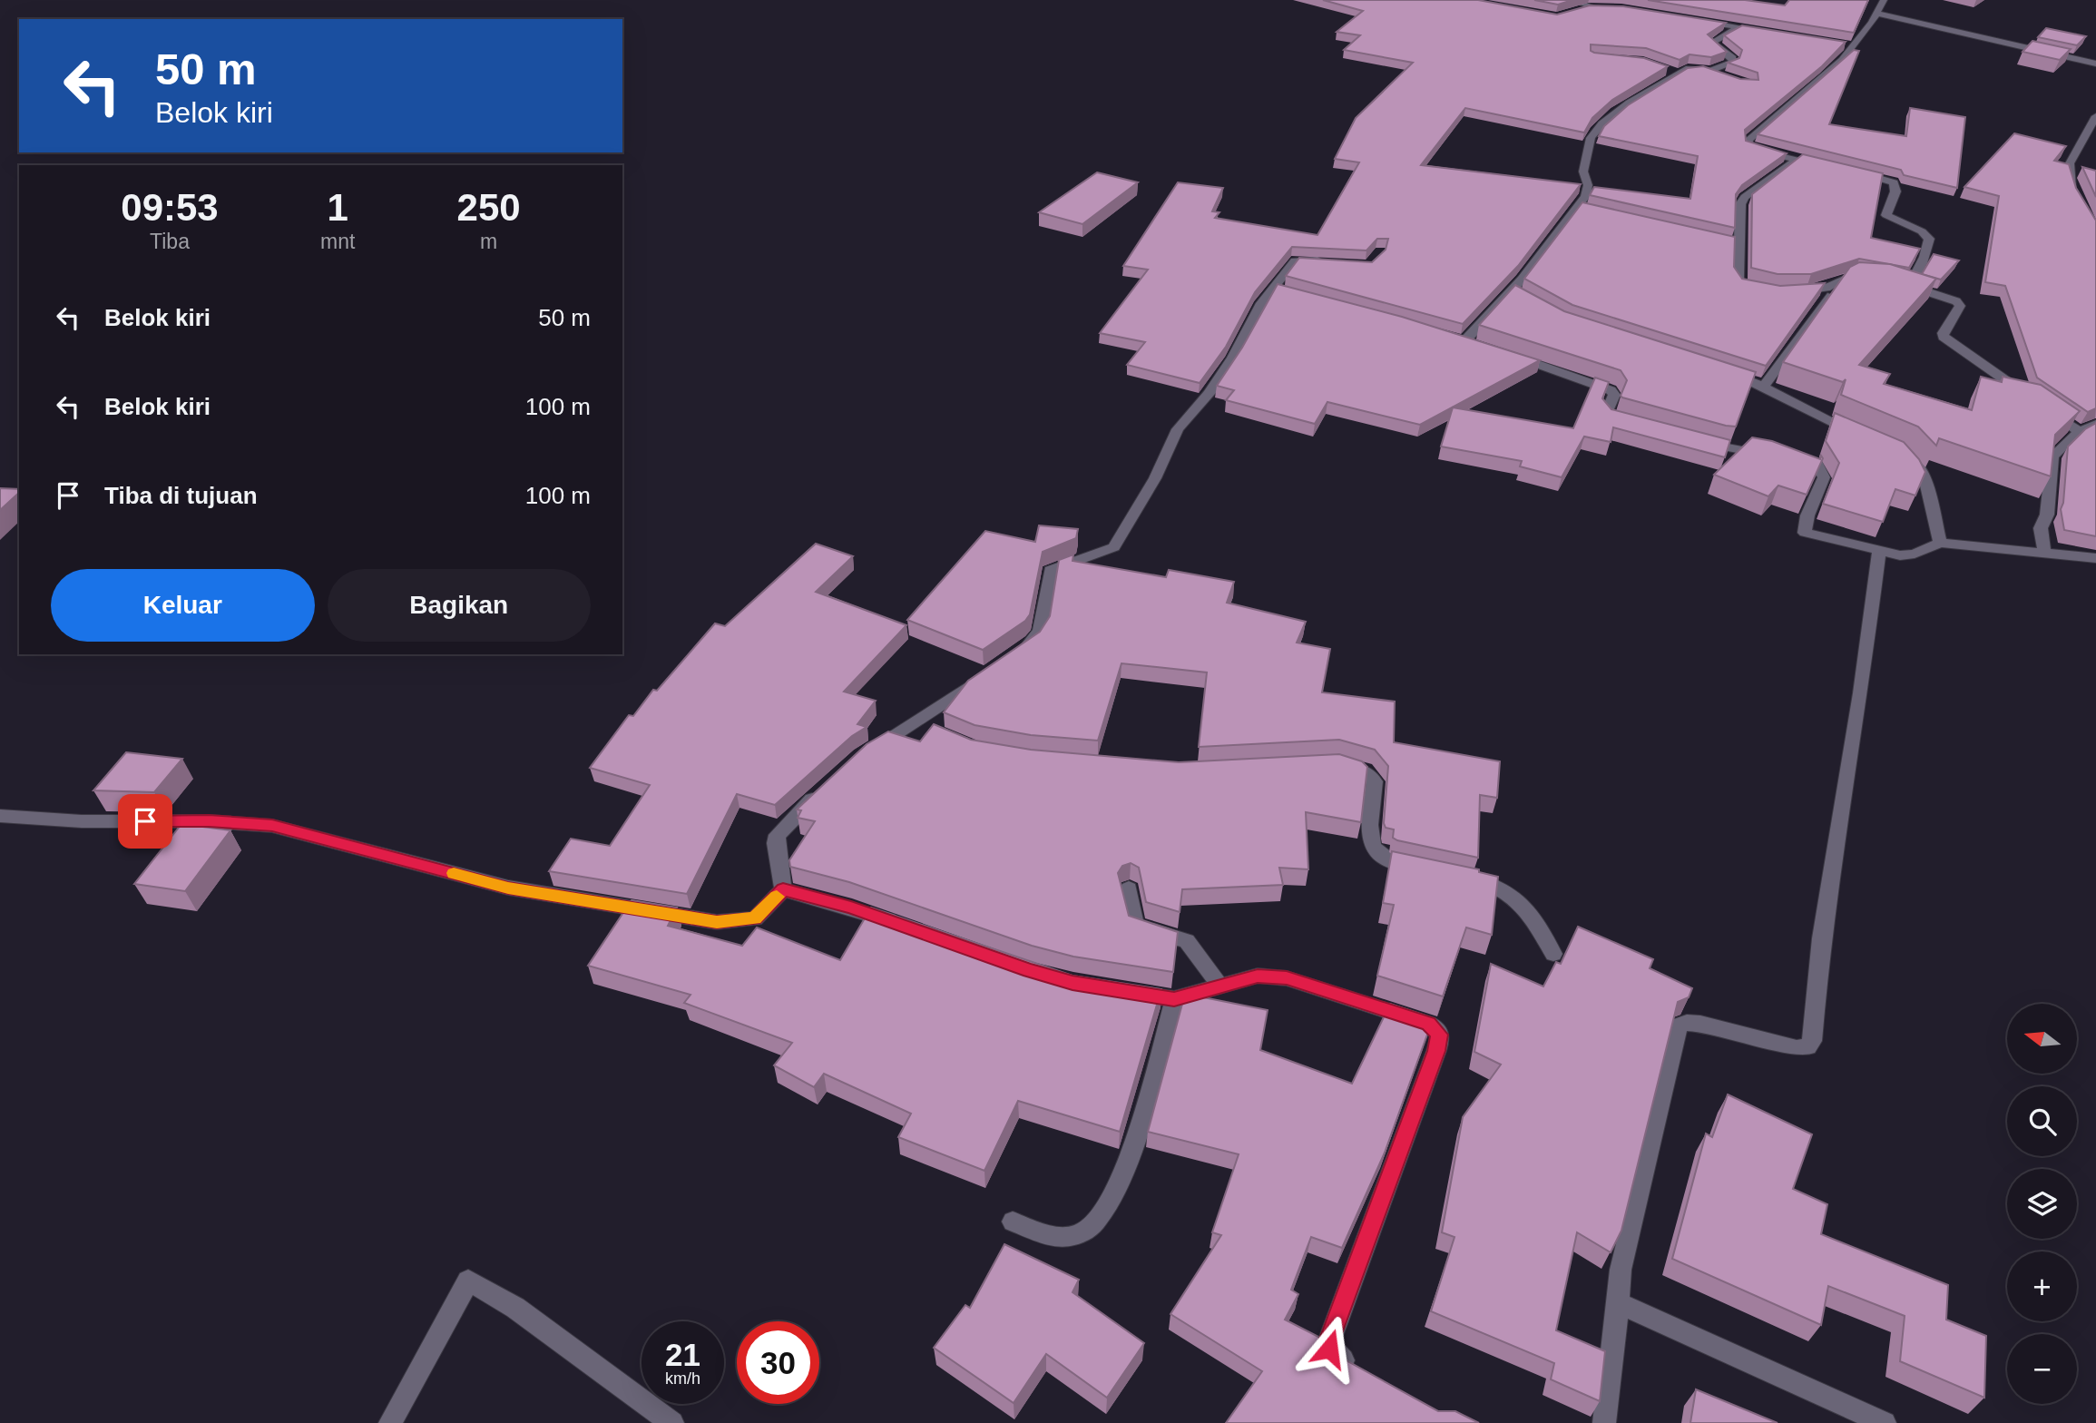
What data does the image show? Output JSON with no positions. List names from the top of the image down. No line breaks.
{"north":"left","page":{"turn":["50 m","Belok kiri"],"eta":["09:53","Tiba","1","mnt","250","m"],"list":[{"name":"Belok kiri","value":"50 m"},{"name":"Belok kiri","value":"100 m"},{"name":"Tiba di tujuan","value":"100 m"}],"buttons":["Keluar","Bagikan"],"map_buttons":["+","−"],"speed":"21 km/h","limit":"30"}}
